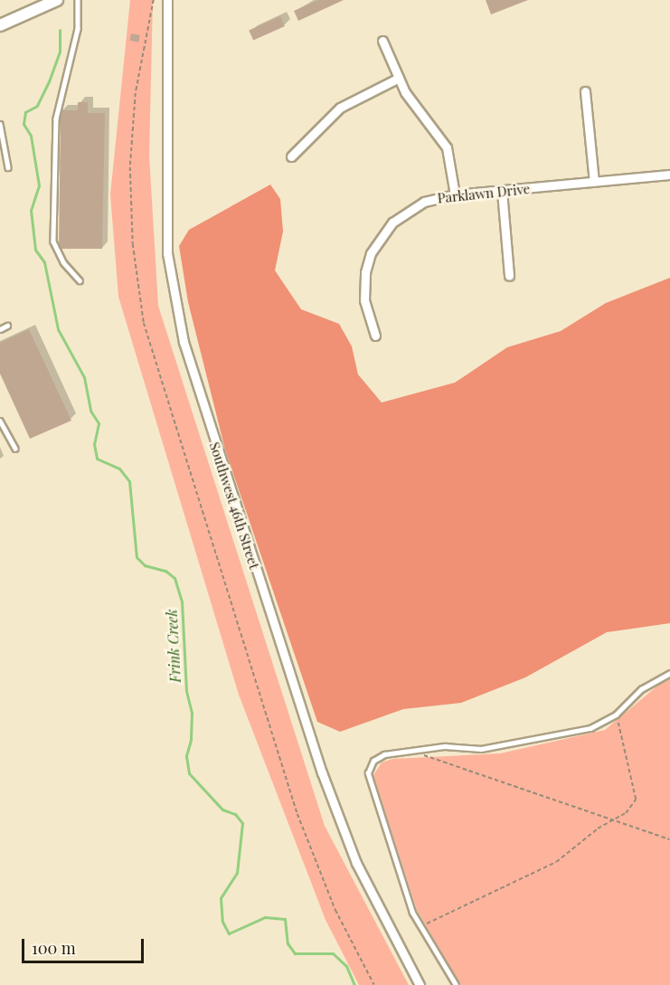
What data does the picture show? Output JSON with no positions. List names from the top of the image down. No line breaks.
{"streets":{"street":["Parklawn Drive","Southwest 46th Street"]},"water":["Frink Creek"],"scale_bar":"100 m"}
